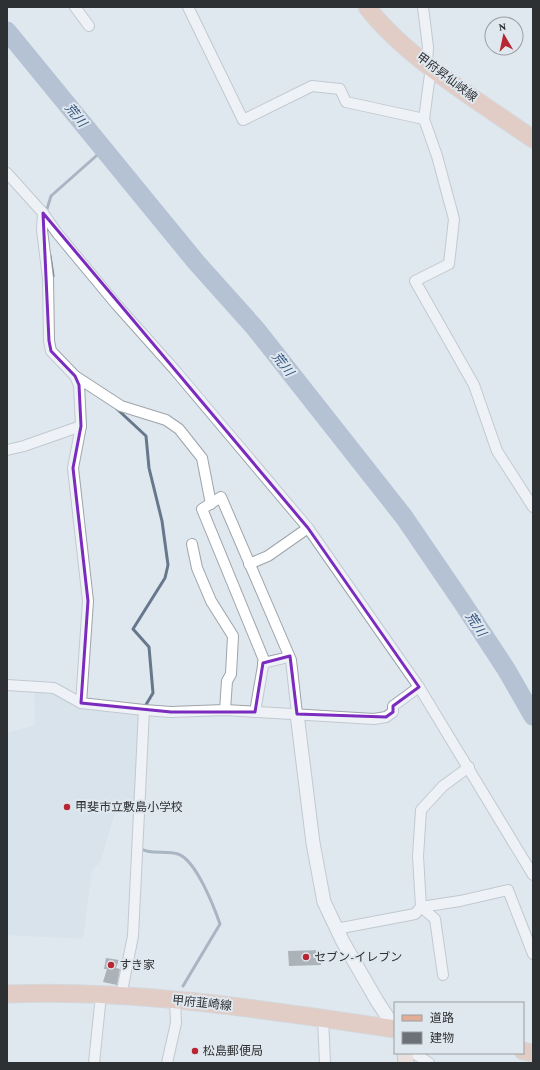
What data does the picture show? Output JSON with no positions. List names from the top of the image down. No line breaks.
{"streets":{"main road":["甲府昇仙峡線","甲府韮崎線"]},"water":["荒川"],"places":["甲斐市立敷島小学校","セブン-イレブン","すき家","松島郵便局"],"legend":["道路","建物"],"north":"top"}
